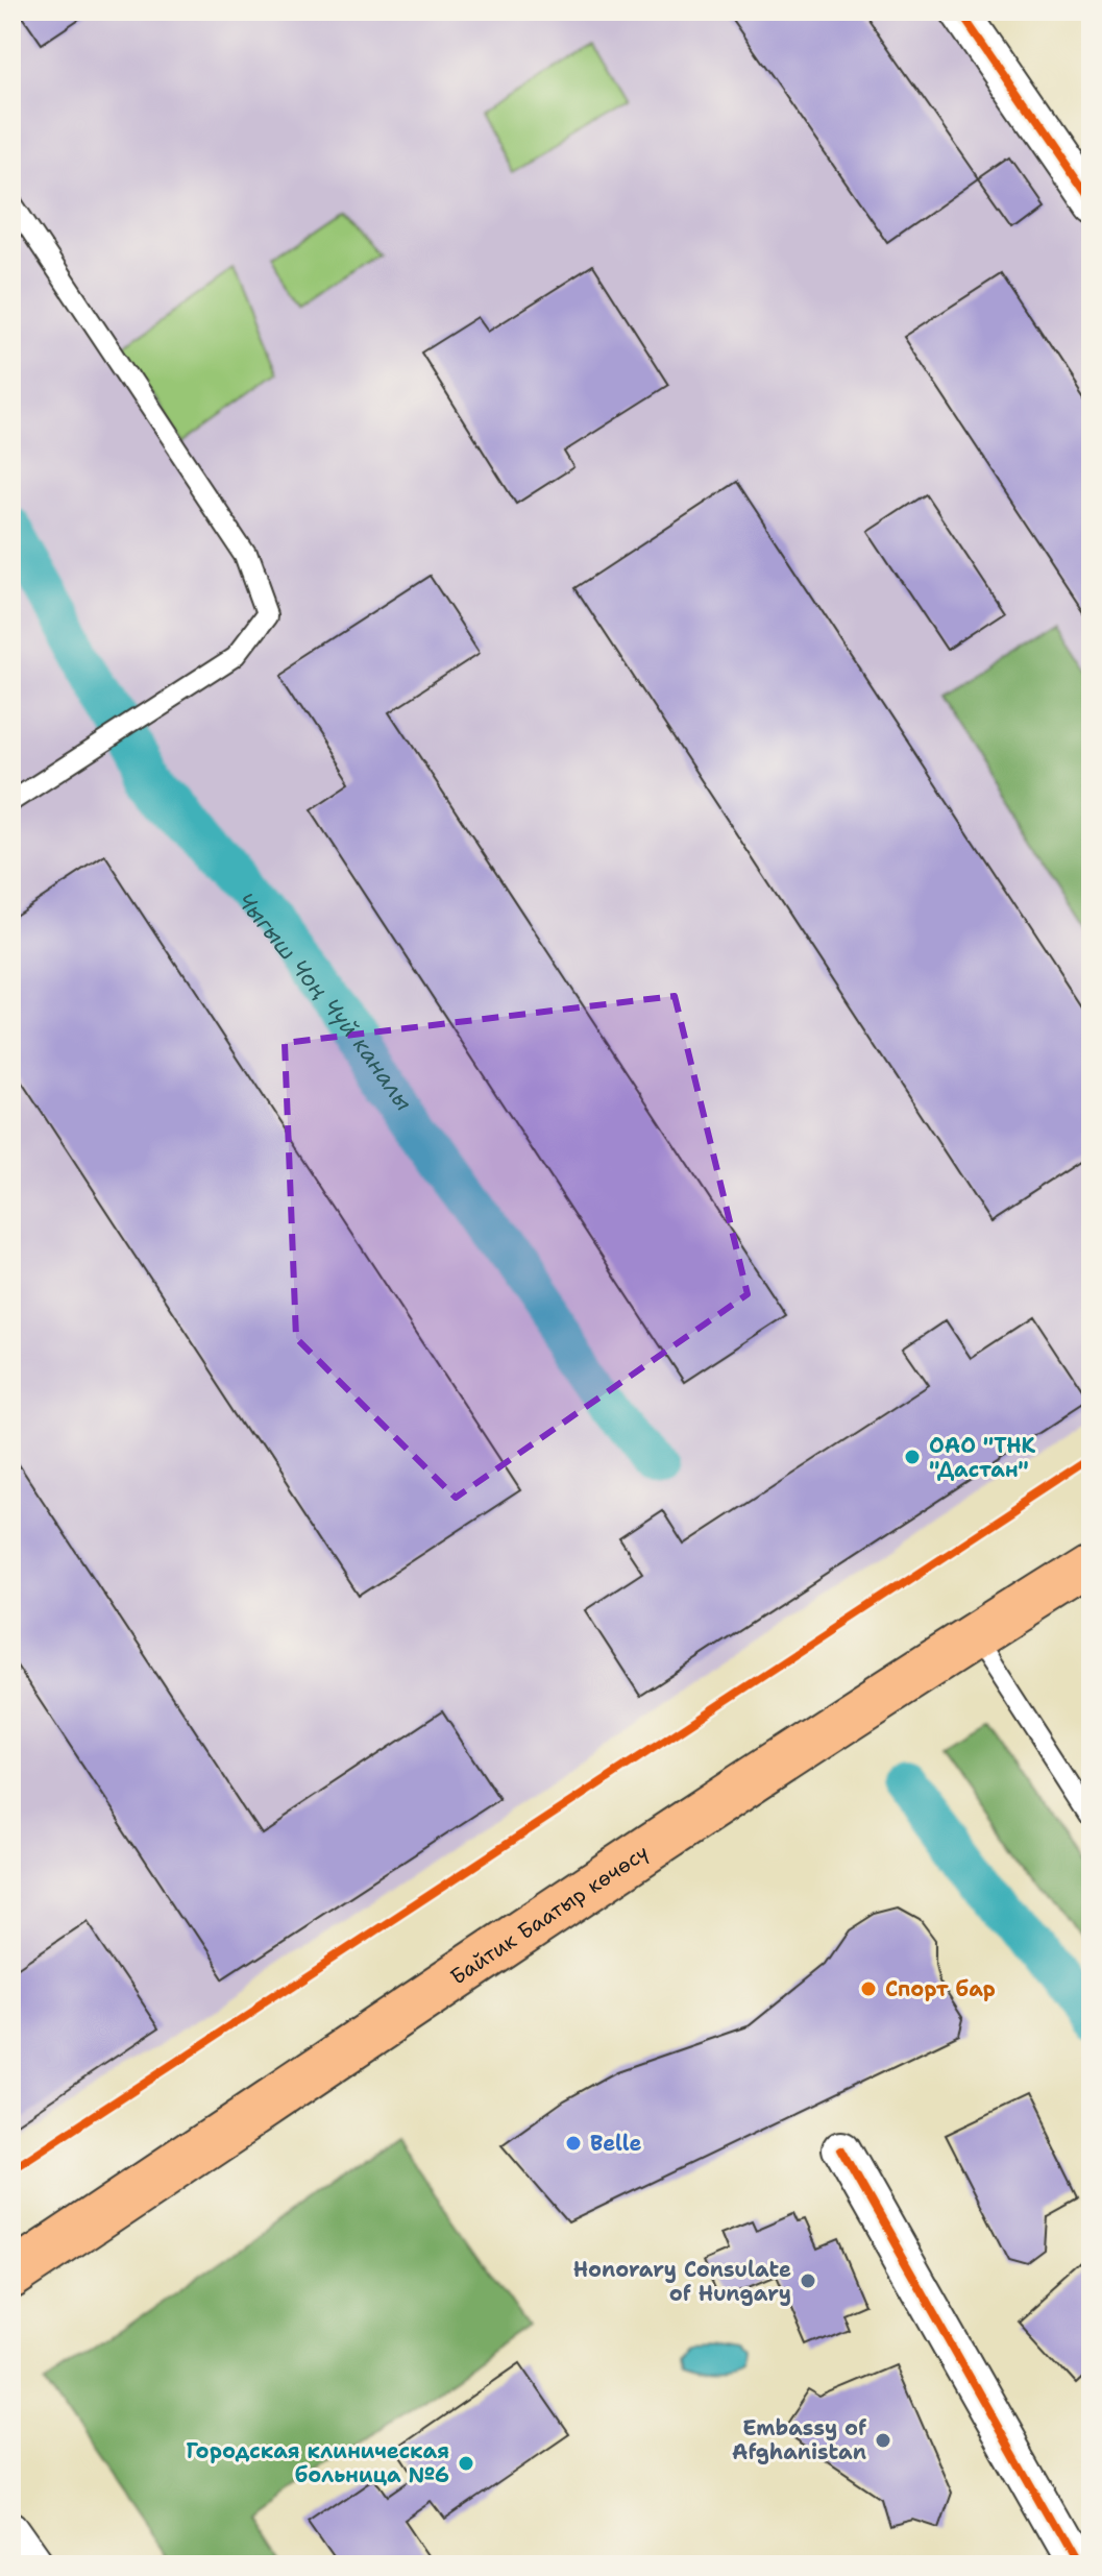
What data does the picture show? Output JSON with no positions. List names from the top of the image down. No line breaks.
{"streets":{"main road":["Байтик Баатыр көчөсү"]},"water":["Чыгыш Чоң Чүй каналы"],"places":["ОАО \"ТНК \"Дастан\"","Спорт бар","Belle","Honorary Consulate of Hungary","Embassy of Afghanistan","Городская клиническая больница №6"]}
